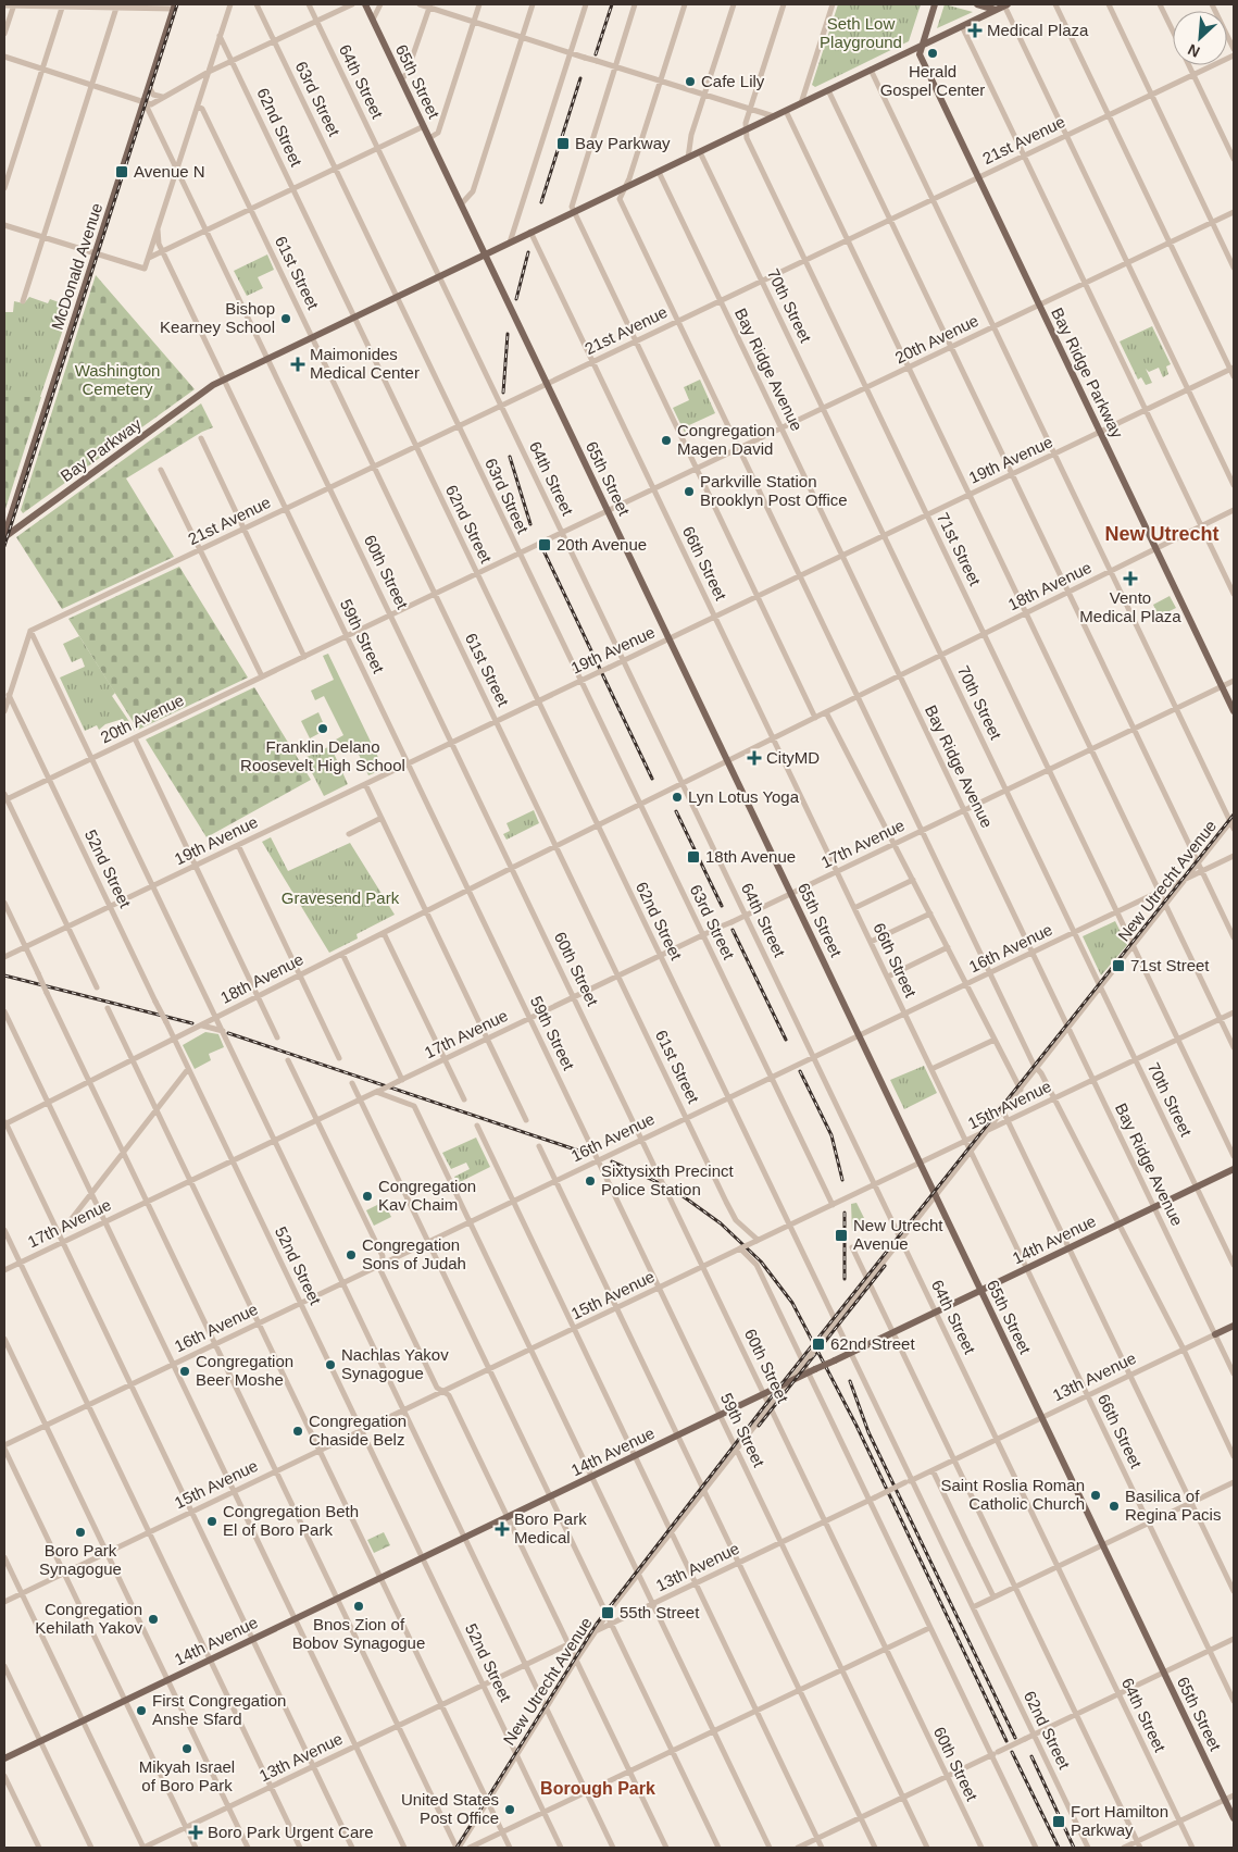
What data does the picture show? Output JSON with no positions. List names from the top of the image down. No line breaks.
{"streets":{"main road":["65th Street","McDonald Avenue","Bay Ridge Parkway","Bay Parkway","14th Avenue","13th Avenue"],"street":["64th Street","63rd Street","62nd Street","21st Avenue","61st Street","70th Street","20th Avenue","Bay Ridge Avenue","19th Avenue","71st Street","66th Street","60th Street","18th Avenue","59th Street","17th Avenue","52nd Street","New Utrecht Avenue","16th Avenue","15th Avenue"]},"crossings":[["64th Street","21st Avenue"],["64th Street","20th Avenue"],["64th Street","Bay Parkway"],["64th Street","19th Avenue"],["64th Street","18th Avenue"],["64th Street","17th Avenue"],["64th Street","New Utrecht Avenue"],["64th Street","16th Avenue"],["64th Street","15th Avenue"],["64th Street","14th Avenue"],["64th Street","13th Avenue"],["65th Street","21st Avenue"],["65th Street","20th Avenue"],["65th Street","Bay Parkway"],["65th Street","19th Avenue"],["65th Street","18th Avenue"],["65th Street","17th Avenue"],["65th Street","New Utrecht Avenue"],["65th Street","16th Avenue"],["65th Street","15th Avenue"],["65th Street","14th Avenue"],["65th Street","13th Avenue"],["63rd Street","21st Avenue"],["63rd Street","20th Avenue"],["63rd Street","Bay Parkway"],["63rd Street","19th Avenue"],["63rd Street","18th Avenue"],["63rd Street","17th Avenue"],["63rd Street","16th Avenue"],["63rd Street","15th Avenue"],["62nd Street","21st Avenue"],["62nd Street","20th Avenue"],["62nd Street","Bay Parkway"],["62nd Street","19th Avenue"],["62nd Street","18th Avenue"],["62nd Street","17th Avenue"],["62nd Street","New Utrecht Avenue"],["62nd Street","16th Avenue"],["62nd Street","15th Avenue"],["62nd Street","14th Avenue"],["62nd Street","13th Avenue"],["21st Avenue","61st Street"],["21st Avenue","70th Street"],["21st Avenue","Bay Ridge Avenue"],["21st Avenue","Bay Ridge Parkway"],["21st Avenue","71st Street"],["21st Avenue","66th Street"],["21st Avenue","60th Street"],["21st Avenue","59th Street"],["McDonald Avenue","Bay Parkway"],["McDonald Avenue","60th Street"],["61st Street","20th Avenue"],["61st Street","Bay Parkway"],["61st Street","19th Avenue"],["61st Street","18th Avenue"],["61st Street","17th Avenue"],["61st Street","16th Avenue"],["61st Street","15th Avenue"],["70th Street","20th Avenue"],["70th Street","Bay Parkway"],["70th Street","19th Avenue"],["70th Street","18th Avenue"],["70th Street","17th Avenue"],["70th Street","New Utrecht Avenue"],["70th Street","16th Avenue"],["70th Street","15th Avenue"],["70th Street","14th Avenue"],["20th Avenue","Bay Ridge Avenue"],["20th Avenue","Bay Ridge Parkway"],["20th Avenue","71st Street"],["20th Avenue","66th Street"],["20th Avenue","60th Street"],["20th Avenue","59th Street"],["20th Avenue","52nd Street"],["Bay Ridge Avenue","Bay Parkway"],["Bay Ridge Avenue","19th Avenue"],["Bay Ridge Avenue","18th Avenue"],["Bay Ridge Avenue","17th Avenue"],["Bay Ridge Avenue","New Utrecht Avenue"],["Bay Ridge Avenue","16th Avenue"],["Bay Ridge Avenue","15th Avenue"],["Bay Ridge Avenue","14th Avenue"],["Bay Ridge Avenue","13th Avenue"],["Bay Ridge Parkway","Bay Parkway"],["Bay Ridge Parkway","19th Avenue"],["Bay Ridge Parkway","18th Avenue"],["Bay Ridge Parkway","17th Avenue"],["Bay Parkway","71st Street"],["Bay Parkway","66th Street"],["Bay Parkway","60th Street"],["Bay Parkway","59th Street"],["19th Avenue","71st Street"],["19th Avenue","66th Street"],["19th Avenue","60th Street"],["19th Avenue","59th Street"],["19th Avenue","52nd Street"],["71st Street","18th Avenue"],["71st Street","17th Avenue"],["71st Street","New Utrecht Avenue"],["71st Street","16th Avenue"],["71st Street","15th Avenue"],["66th Street","18th Avenue"],["66th Street","17th Avenue"],["66th Street","New Utrecht Avenue"],["66th Street","16th Avenue"],["66th Street","15th Avenue"],["66th Street","14th Avenue"],["66th Street","13th Avenue"],["60th Street","18th Avenue"],["60th Street","17th Avenue"],["60th Street","New Utrecht Avenue"],["60th Street","16th Avenue"],["60th Street","15th Avenue"],["60th Street","14th Avenue"],["60th Street","13th Avenue"],["18th Avenue","59th Street"],["18th Avenue","52nd Street"],["59th Street","17th Avenue"],["59th Street","New Utrecht Avenue"],["59th Street","16th Avenue"],["59th Street","15th Avenue"],["59th Street","14th Avenue"],["59th Street","13th Avenue"],["17th Avenue","52nd Street"],["52nd Street","New Utrecht Avenue"],["52nd Street","16th Avenue"],["52nd Street","15th Avenue"],["52nd Street","14th Avenue"],["52nd Street","13th Avenue"],["New Utrecht Avenue","16th Avenue"],["New Utrecht Avenue","15th Avenue"],["New Utrecht Avenue","14th Avenue"],["New Utrecht Avenue","13th Avenue"]],"districts":["New Utrecht","Borough Park"],"parks":["Seth Low Playground","Washington Cemetery","Gravesend Park"],"places":{"health":["Medical Plaza","Maimonides Medical Center","Vento Medical Plaza","CityMD","Boro Park Medical","Boro Park Urgent Care"],"other":["Herald Gospel Center","Cafe Lily","Bishop Kearney School","Congregation Magen David","Parkville Station Brooklyn Post Office","Franklin Delano Roosevelt High School","Lyn Lotus Yoga","Sixtysixth Precinct Police Station","Congregation Kav Chaim","Congregation Sons of Judah","Nachlas Yakov Synagogue","Congregation Beer Moshe","Congregation Chaside Belz","Saint Roslia Roman Catholic Church","Basilica of Regina Pacis","Congregation Beth El of Boro Park","Boro Park Synagogue","Bnos Zion of Bobov Synagogue","Congregation Kehilath Yakov","First Congregation Anshe Sfard","Mikyah Israel of Boro Park","United States Post Office"],"transit":["Bay Parkway","Avenue N","20th Avenue","18th Avenue","71st Street","New Utrecht Avenue","62nd Street","55th Street","Fort Hamilton Parkway"]},"north":"bottom left"}
